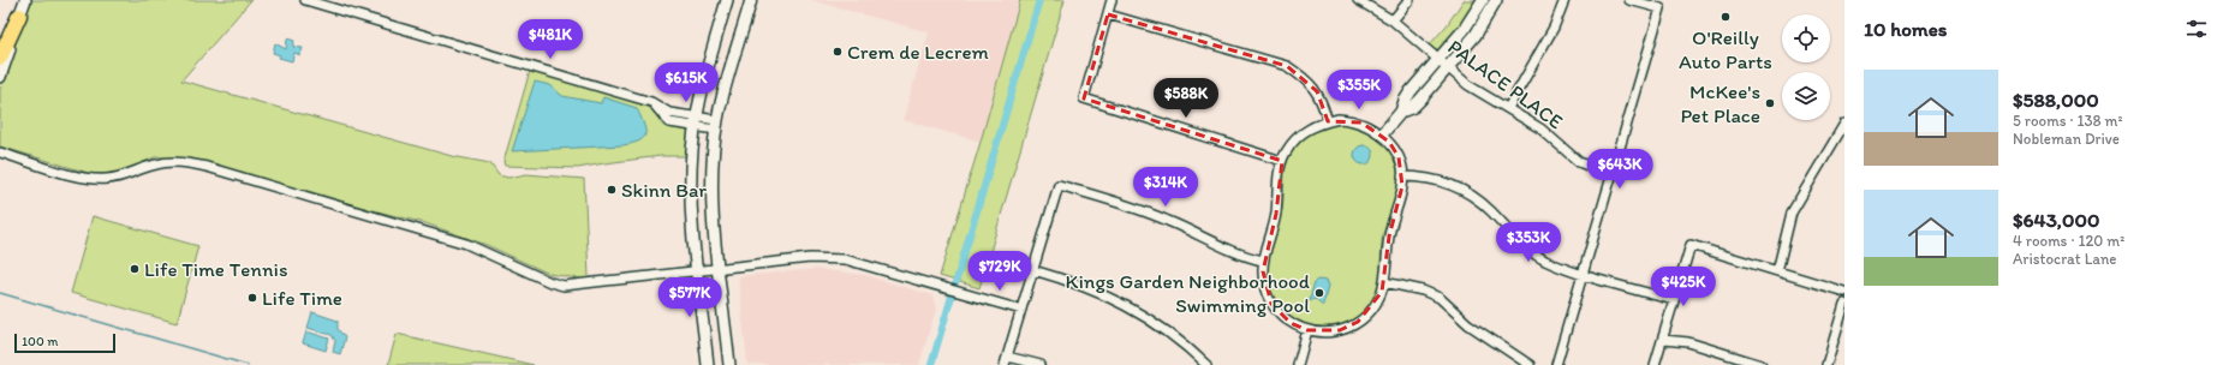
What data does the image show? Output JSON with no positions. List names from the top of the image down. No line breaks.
{"streets":{"street":["PALACE PLACE"]},"places":["O'Reilly Auto Parts","Crem de Lecrem","McKee's Pet Place","Skinn Bar","Life Time Tennis","Kings Garden Neighborhood Swimming Pool","Life Time"],"scale_bar":"100 m","page":{"heading":"10 homes","price":["$481K","$615K","$355K","$588K","$643K","$314K","$353K","$729K","$425K","$577K"],"list":[{"name":"$588,000","note":"5 rooms · 138 m² · Nobleman Drive"},{"name":"$643,000","note":"4 rooms · 120 m² · Aristocrat Lane"}],"scale":"100 m"}}
